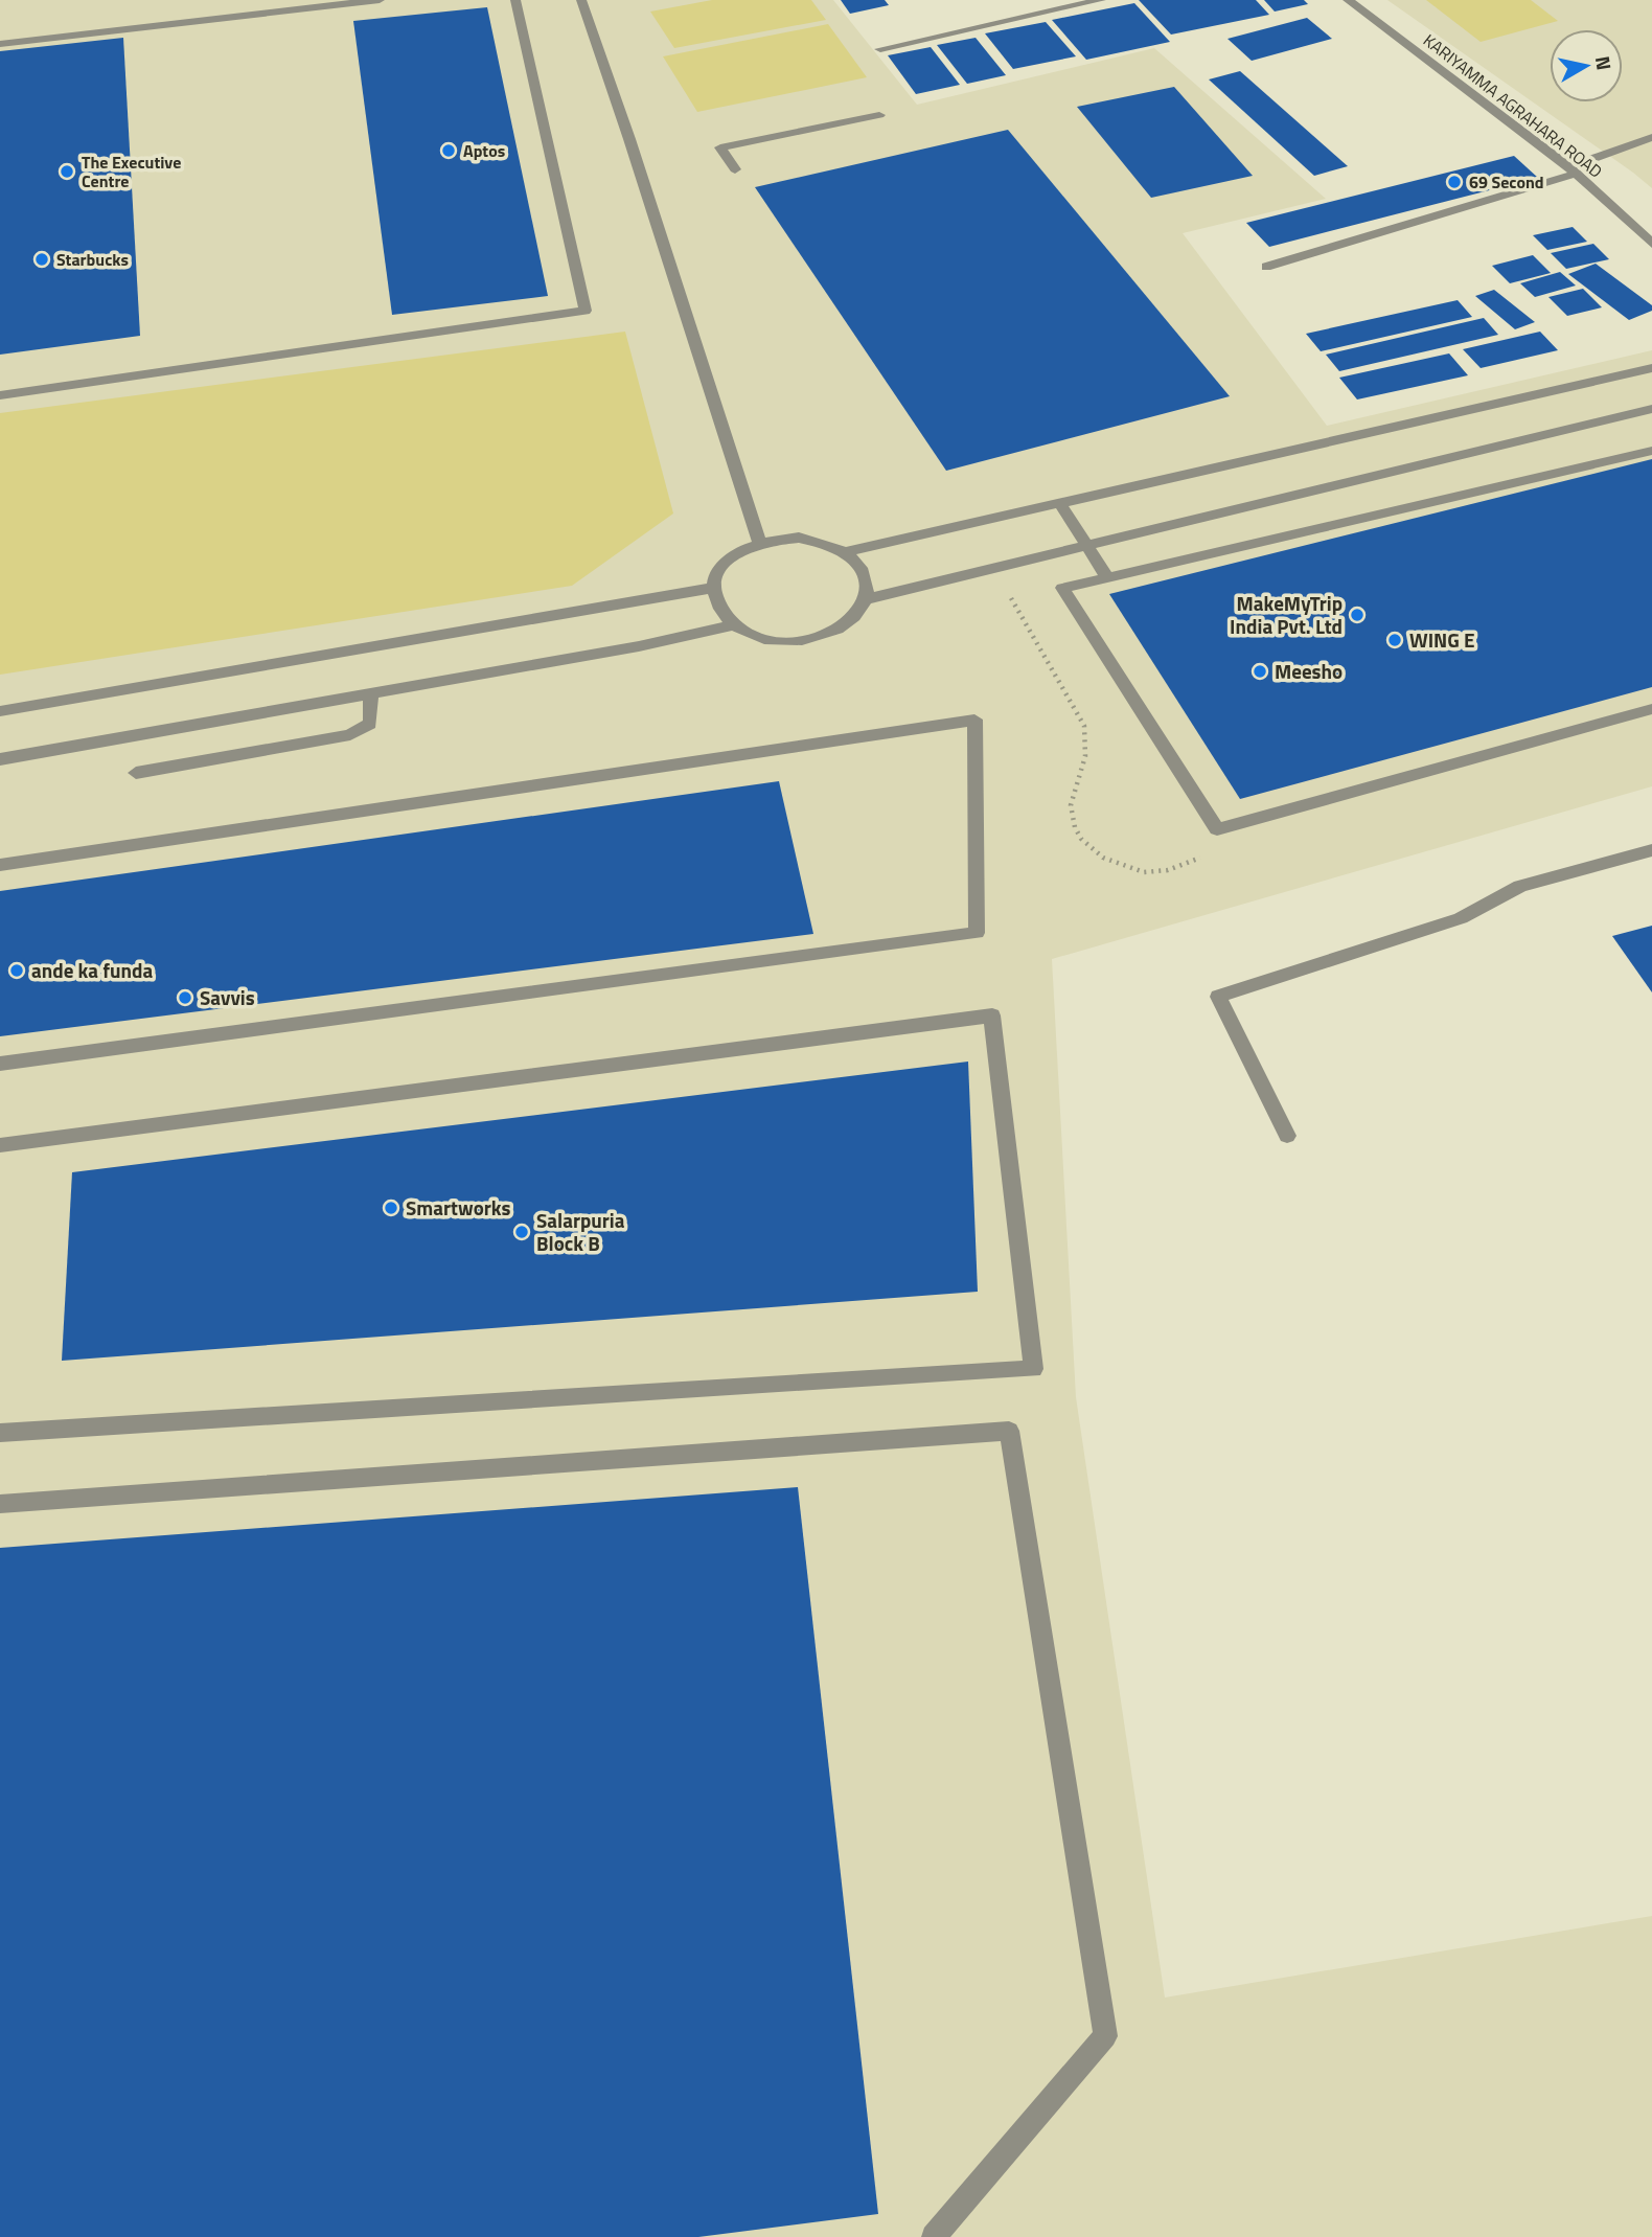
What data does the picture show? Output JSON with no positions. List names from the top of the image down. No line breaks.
{"streets":{"street":["KARIYAMMA AGRAHARA ROAD"]},"places":["Aptos","The Executive Centre","69 Second","Starbucks","MakeMyTrip India Pvt. Ltd","WING E","Meesho","ande ka funda","Savvis","Smartworks","Salarpuria Block B"],"north":"right"}
